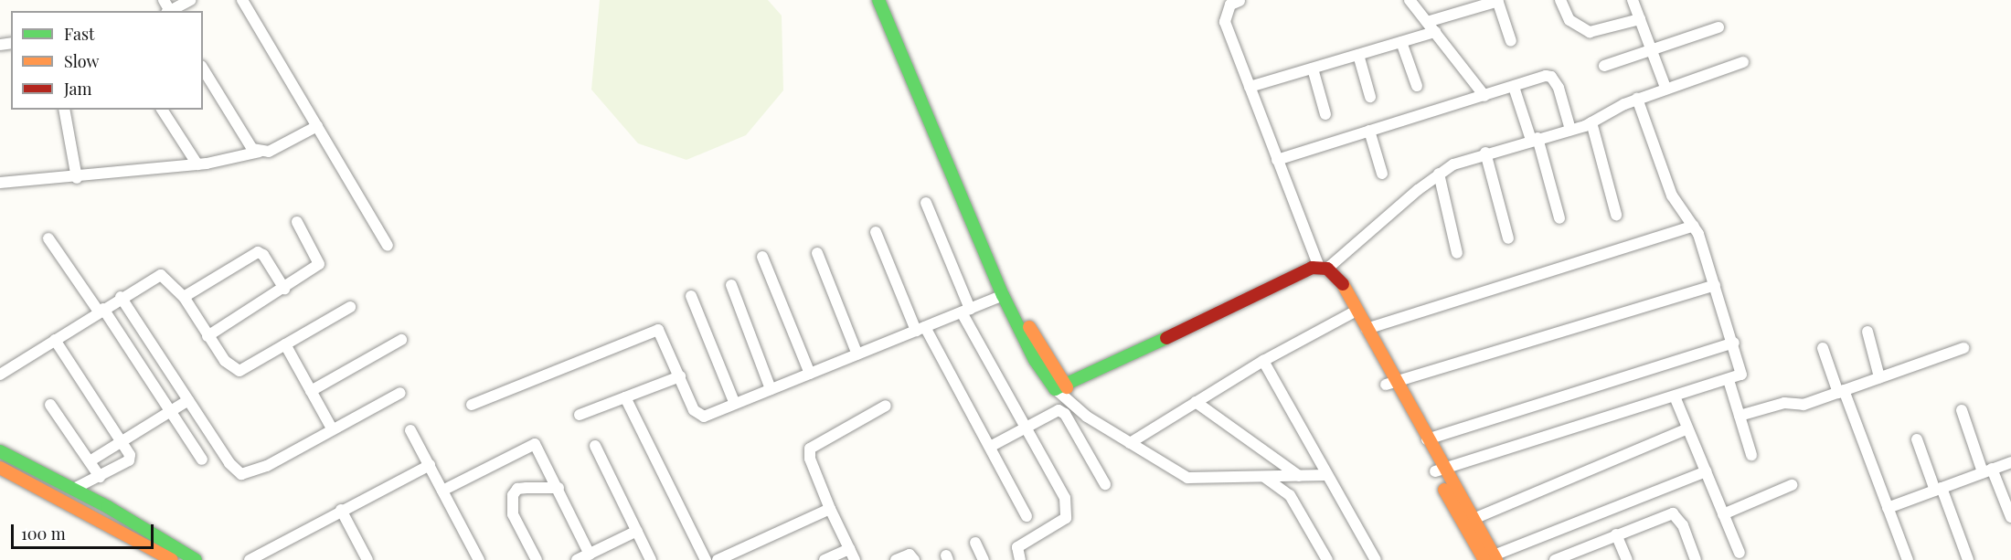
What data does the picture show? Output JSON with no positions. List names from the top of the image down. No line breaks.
{"legend":["Fast","Slow","Jam"],"scale_bar":"100 m"}
